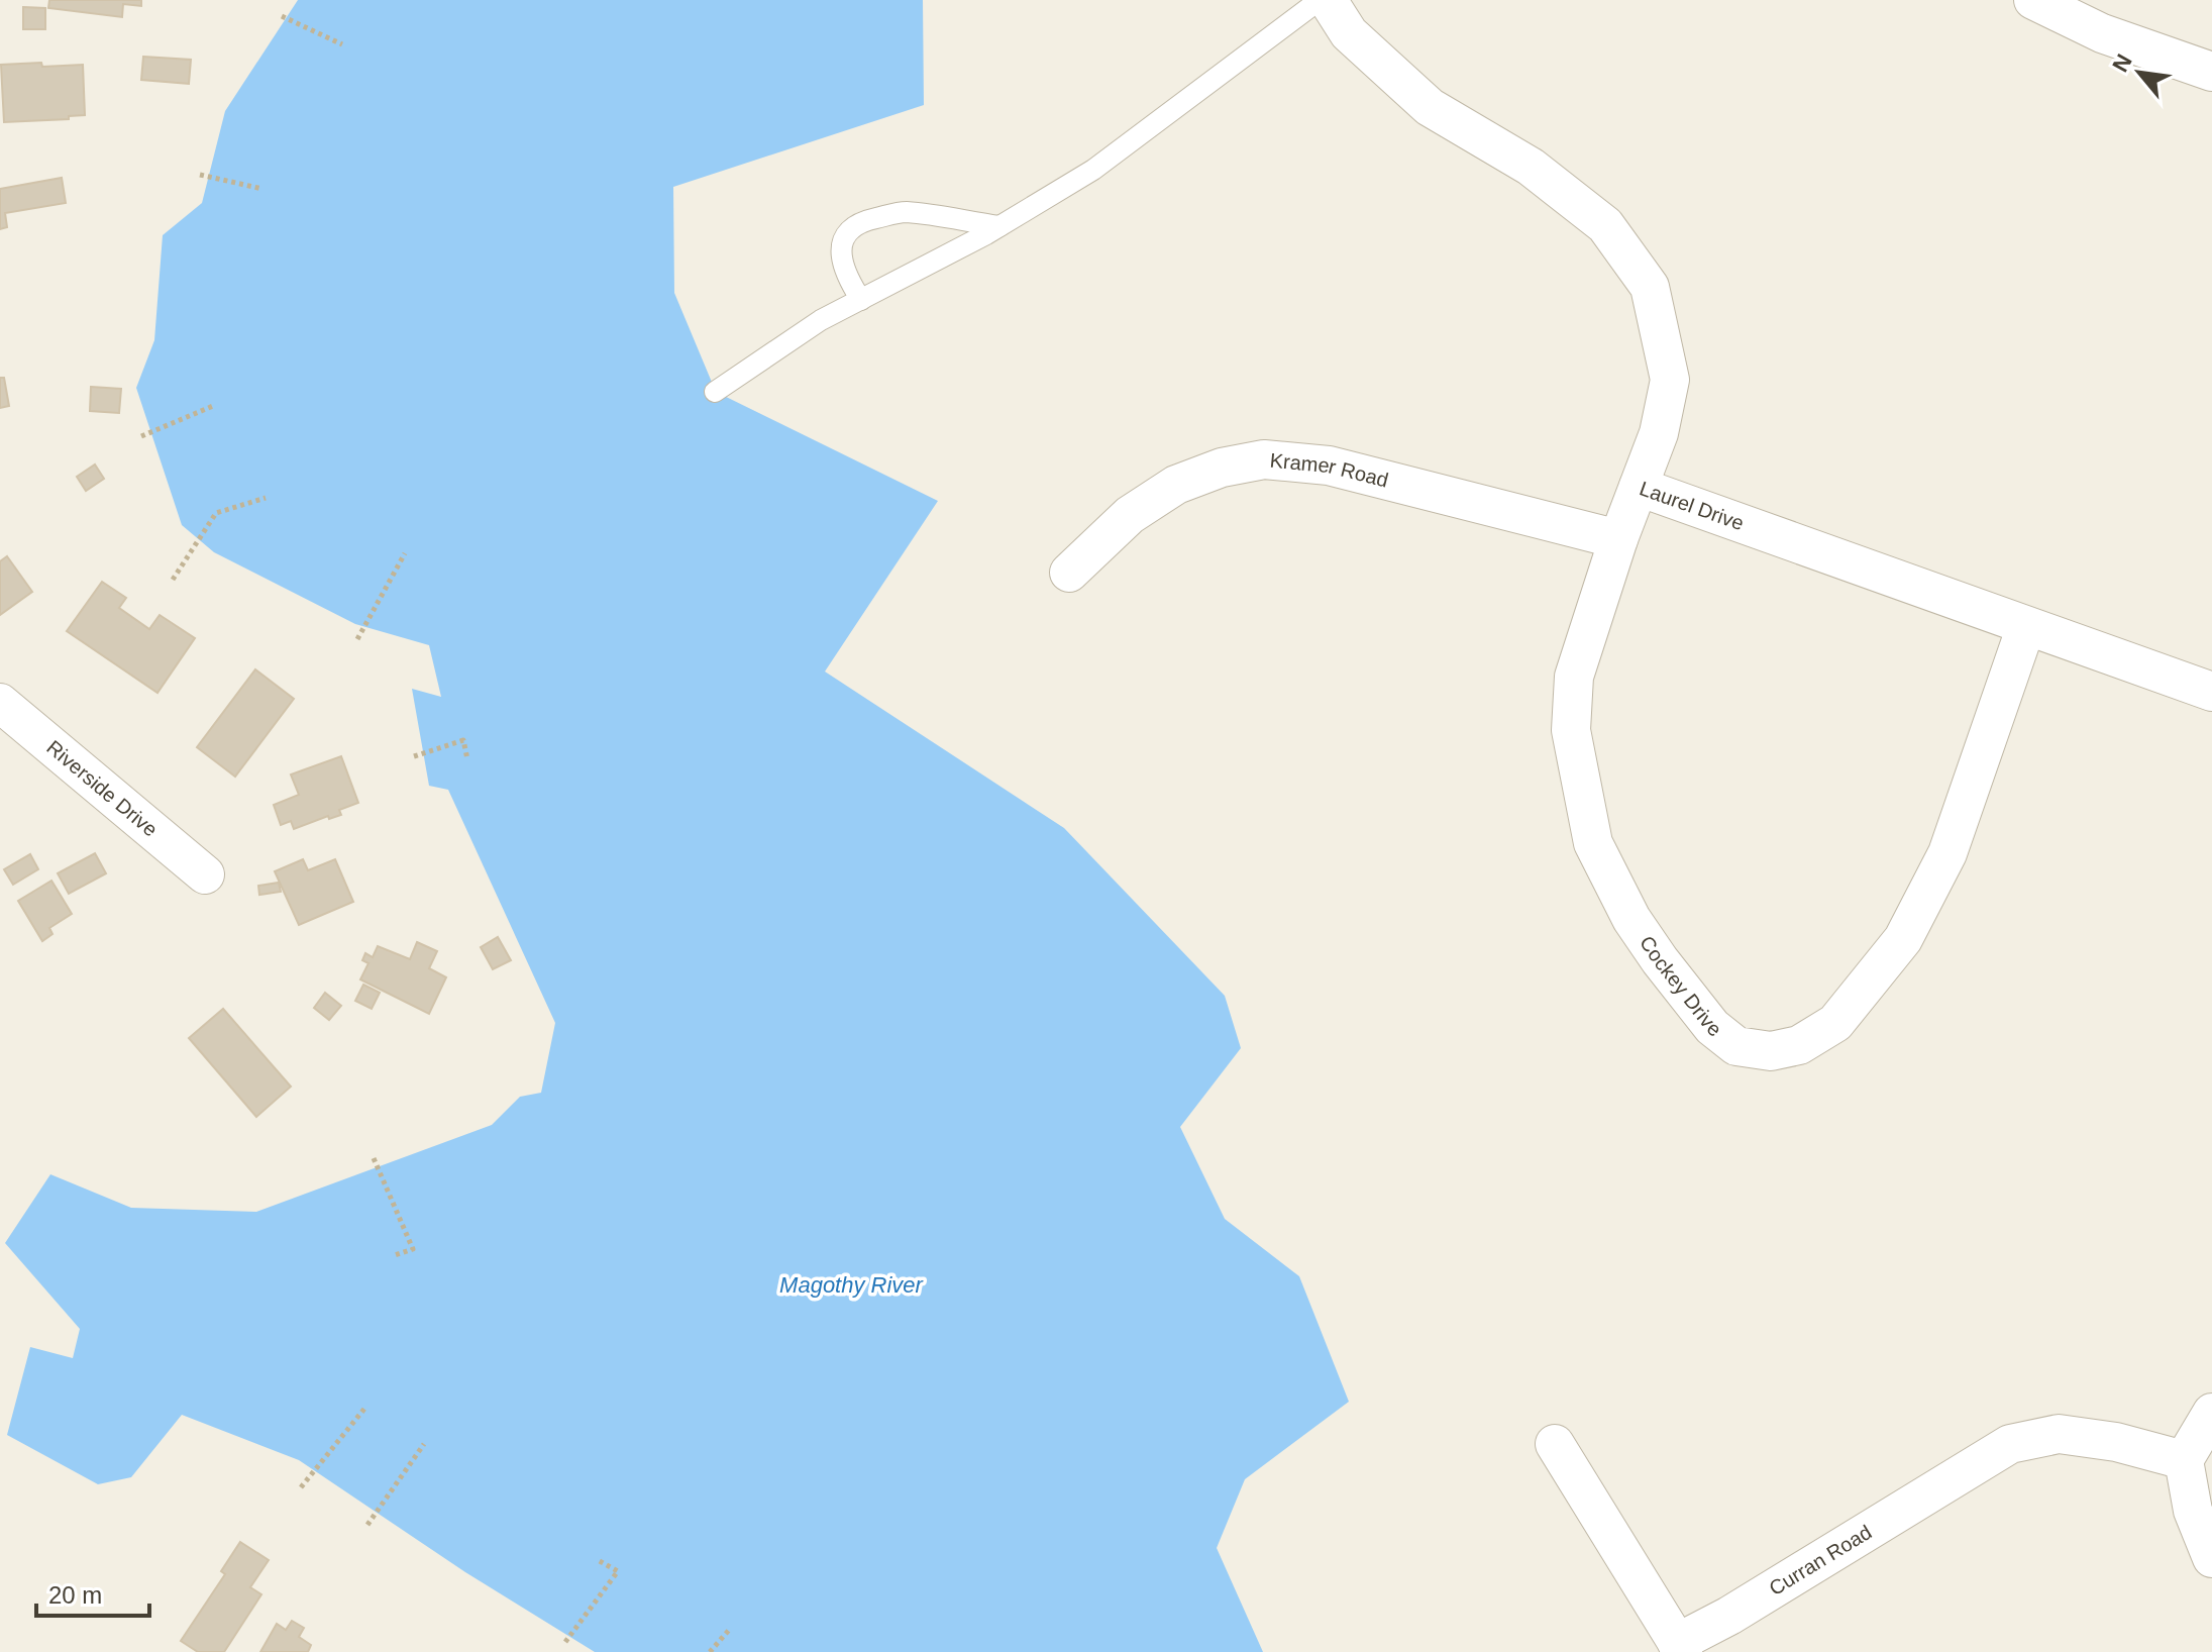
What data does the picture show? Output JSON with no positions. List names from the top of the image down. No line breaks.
{"streets":{"street":["Kramer Road","Laurel Drive","Riverside Drive","Cockey Drive","Curran Road"]},"crossings":[["Kramer Road","Cockey Drive"],["Laurel Drive","Cockey Drive"]],"water":["Magothy River"],"scale_bar":"20 m","north":"top left"}
